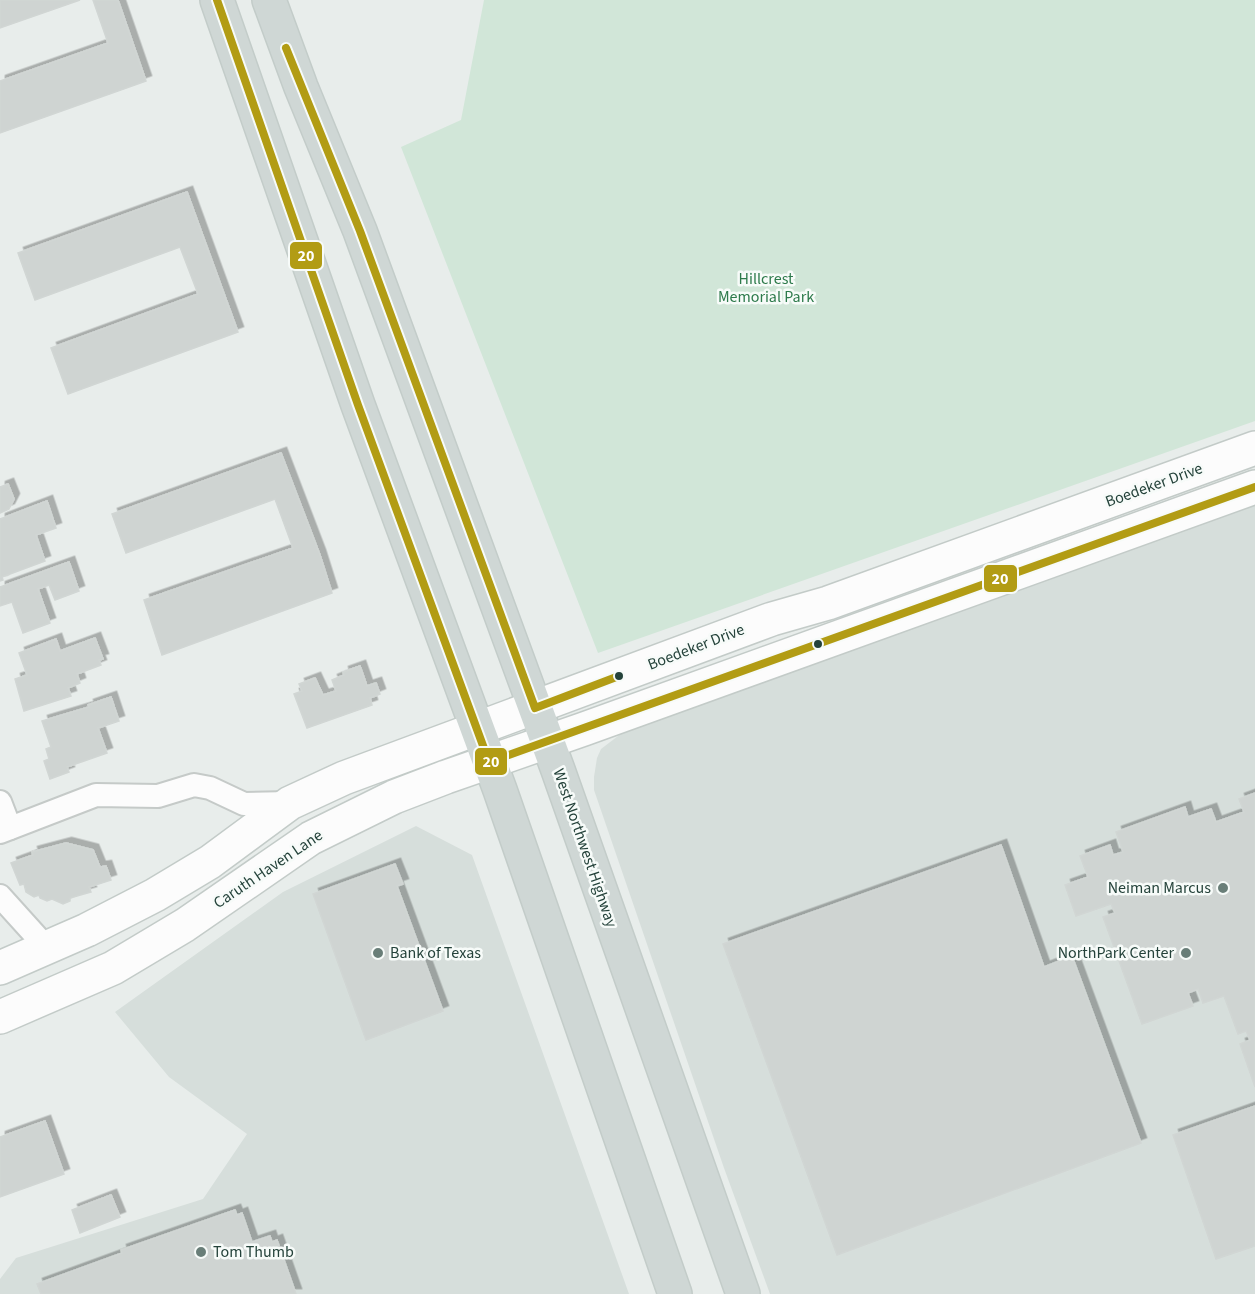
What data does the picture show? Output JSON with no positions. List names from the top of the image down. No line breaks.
{"streets":{"main road":["Boedeker Drive","West Northwest Highway","Caruth Haven Lane"]},"crossings":[["Boedeker Drive","West Northwest Highway"],["West Northwest Highway","Caruth Haven Lane"]],"parks":["Hillcrest Memorial Park"],"places":["Neiman Marcus","Bank of Texas","NorthPark Center","Tom Thumb"],"lines":["transit line 20"]}
